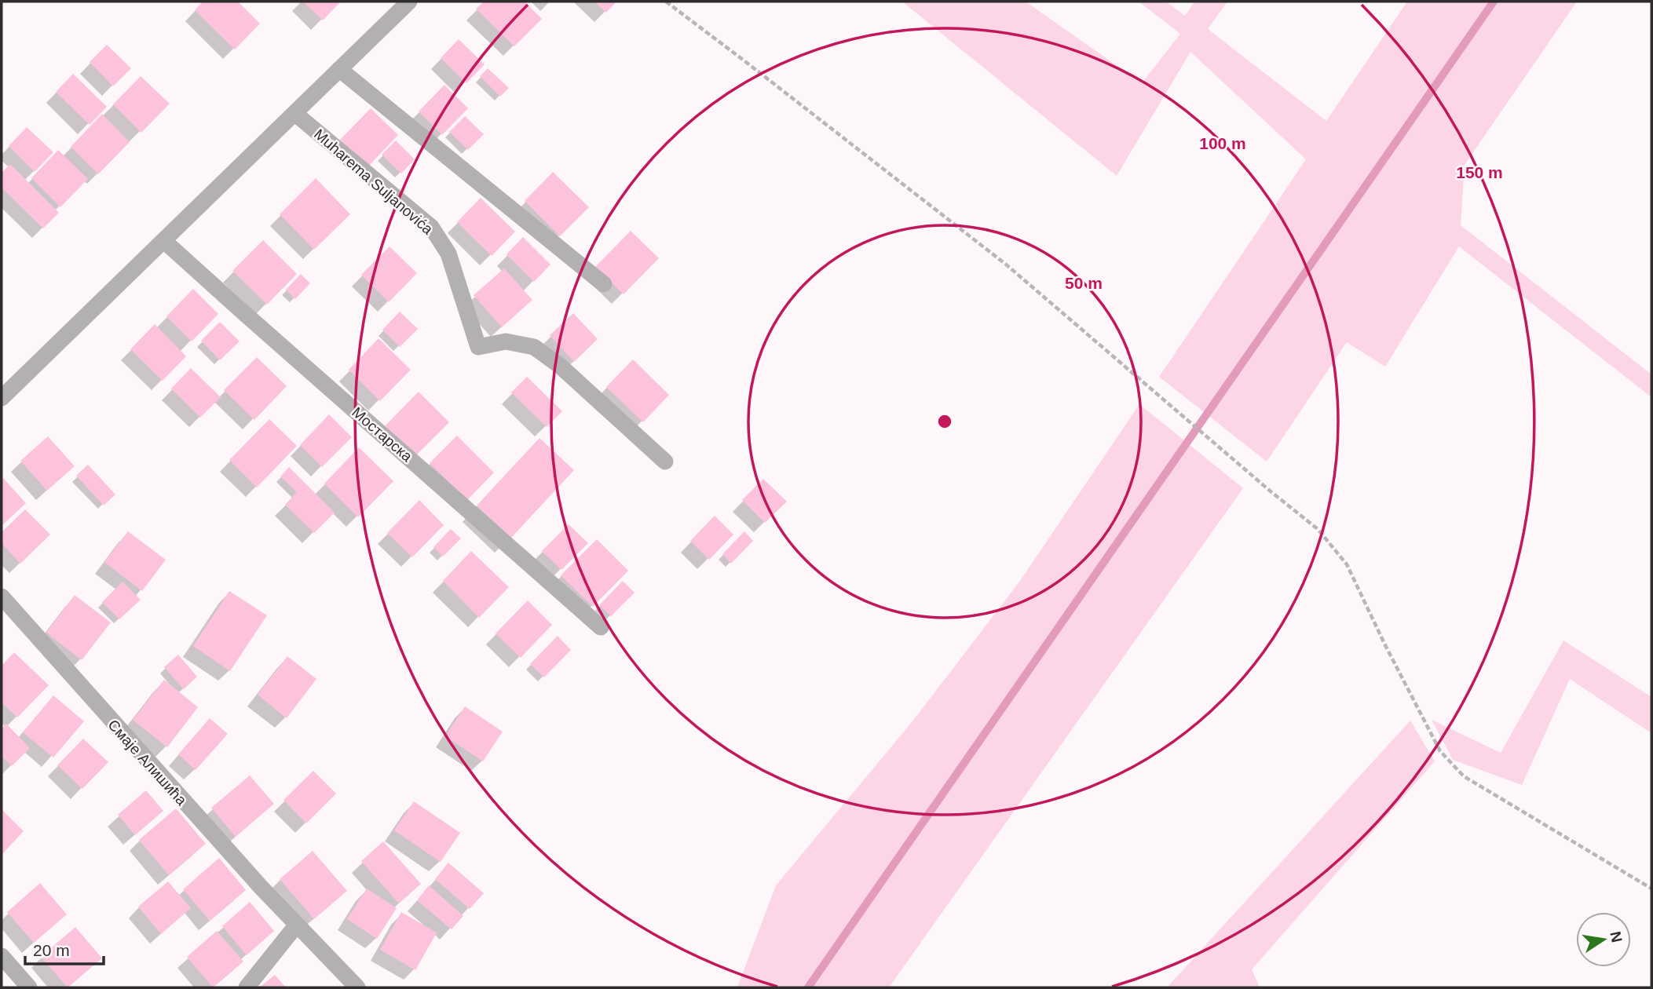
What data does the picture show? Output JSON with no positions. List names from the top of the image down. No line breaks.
{"streets":{"street":["Muharema Suljanovića","Мостарска","Смаје Алишића"]},"scale_bar":"20 m","north":"right","rings":["100 m","150 m","50 m"]}
